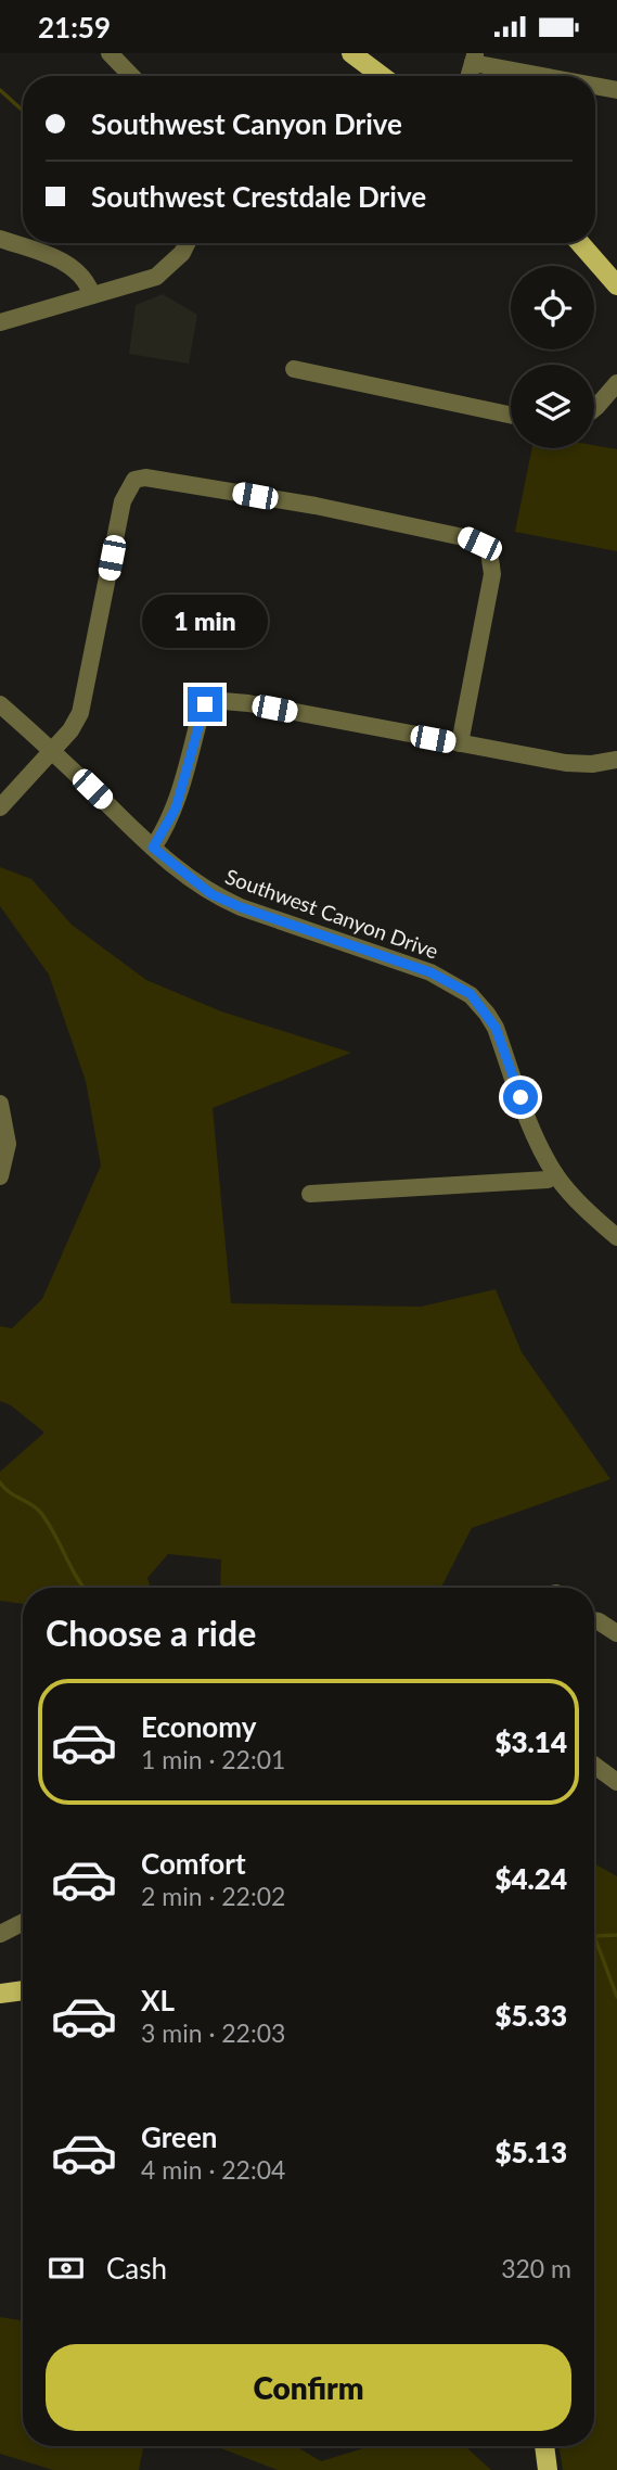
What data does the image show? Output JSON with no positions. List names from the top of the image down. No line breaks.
{"streets":{"street":["Southwest Canyon Drive"]},"page":{"status":"21:59","banner":["Southwest Canyon Drive","Southwest Crestdale Drive"],"bubble":"1 min","heading":"Choose a ride","list":[{"name":"Economy","note":"1 min · 22:01","value":"$3.14"},{"name":"Comfort","note":"2 min · 22:02","value":"$4.24"},{"name":"XL","note":"3 min · 22:03","value":"$5.33"},{"name":"Green","note":"4 min · 22:04","value":"$5.13"}],"pay":["Cash","320 m"],"buttons":"Confirm"}}
